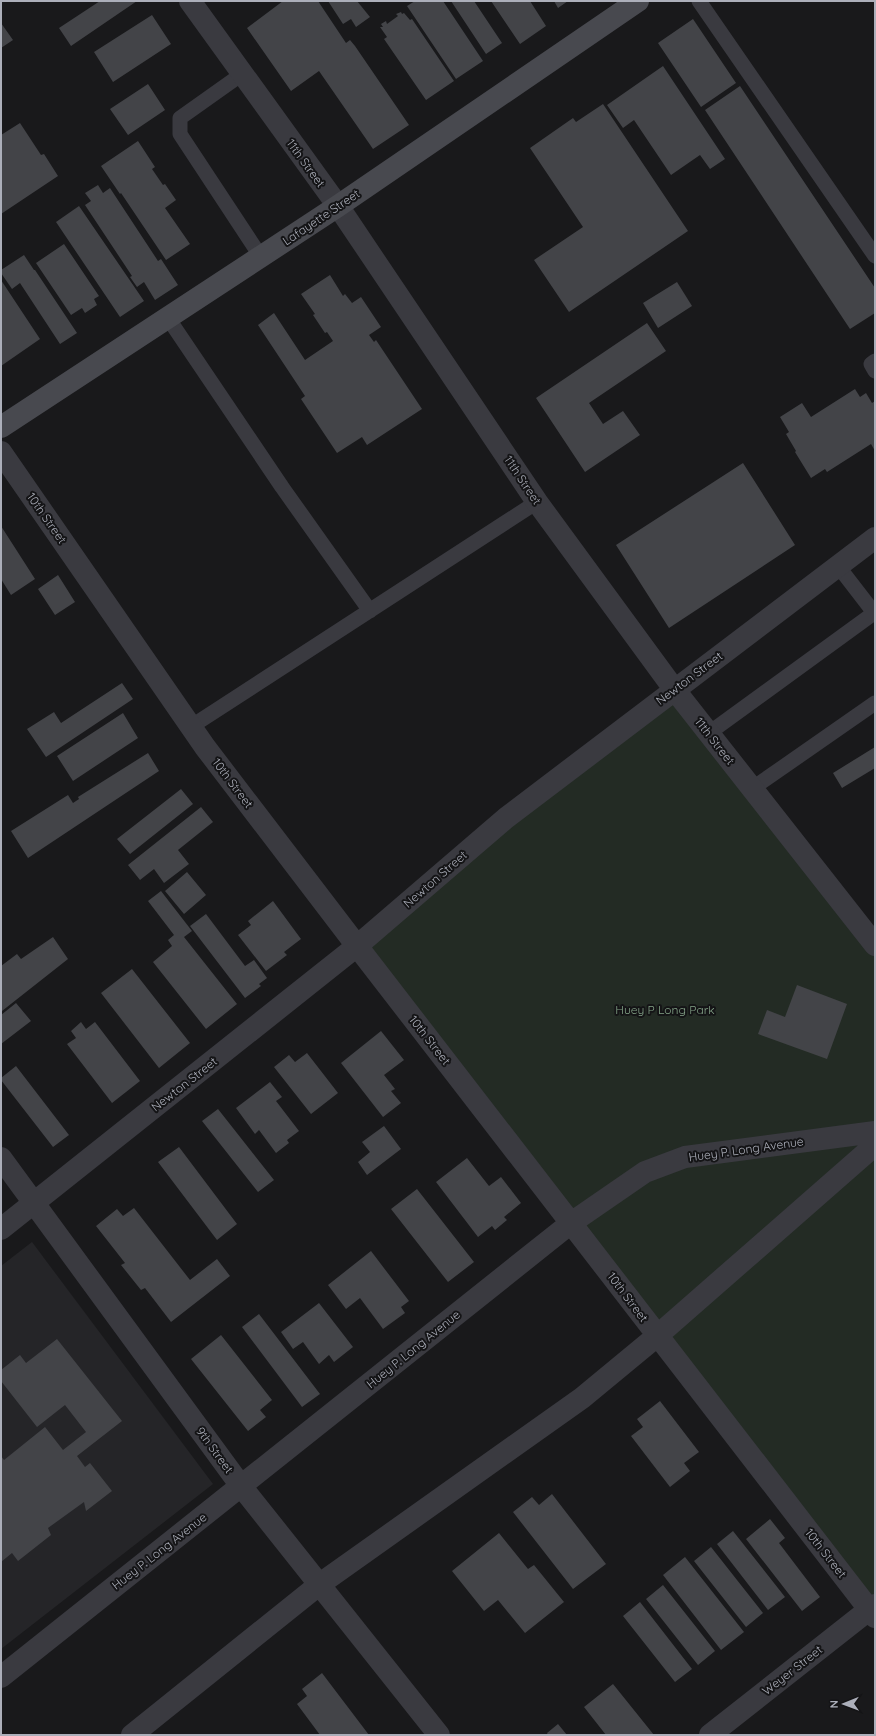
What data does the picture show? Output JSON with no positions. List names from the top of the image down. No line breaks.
{"streets":{"main road":["Lafayette Street"],"street":["11th Street","10th Street","Newton Street","Huey P. Long Avenue","9th Street","Weyer Street"]},"crossings":[["11th Street","Lafayette Street"],["11th Street","Newton Street"],["10th Street","Newton Street"],["10th Street","Huey P. Long Avenue"],["10th Street","Weyer Street"],["Newton Street","9th Street"],["Huey P. Long Avenue","9th Street"]],"parks":["Huey P Long Park"],"north":"left"}
